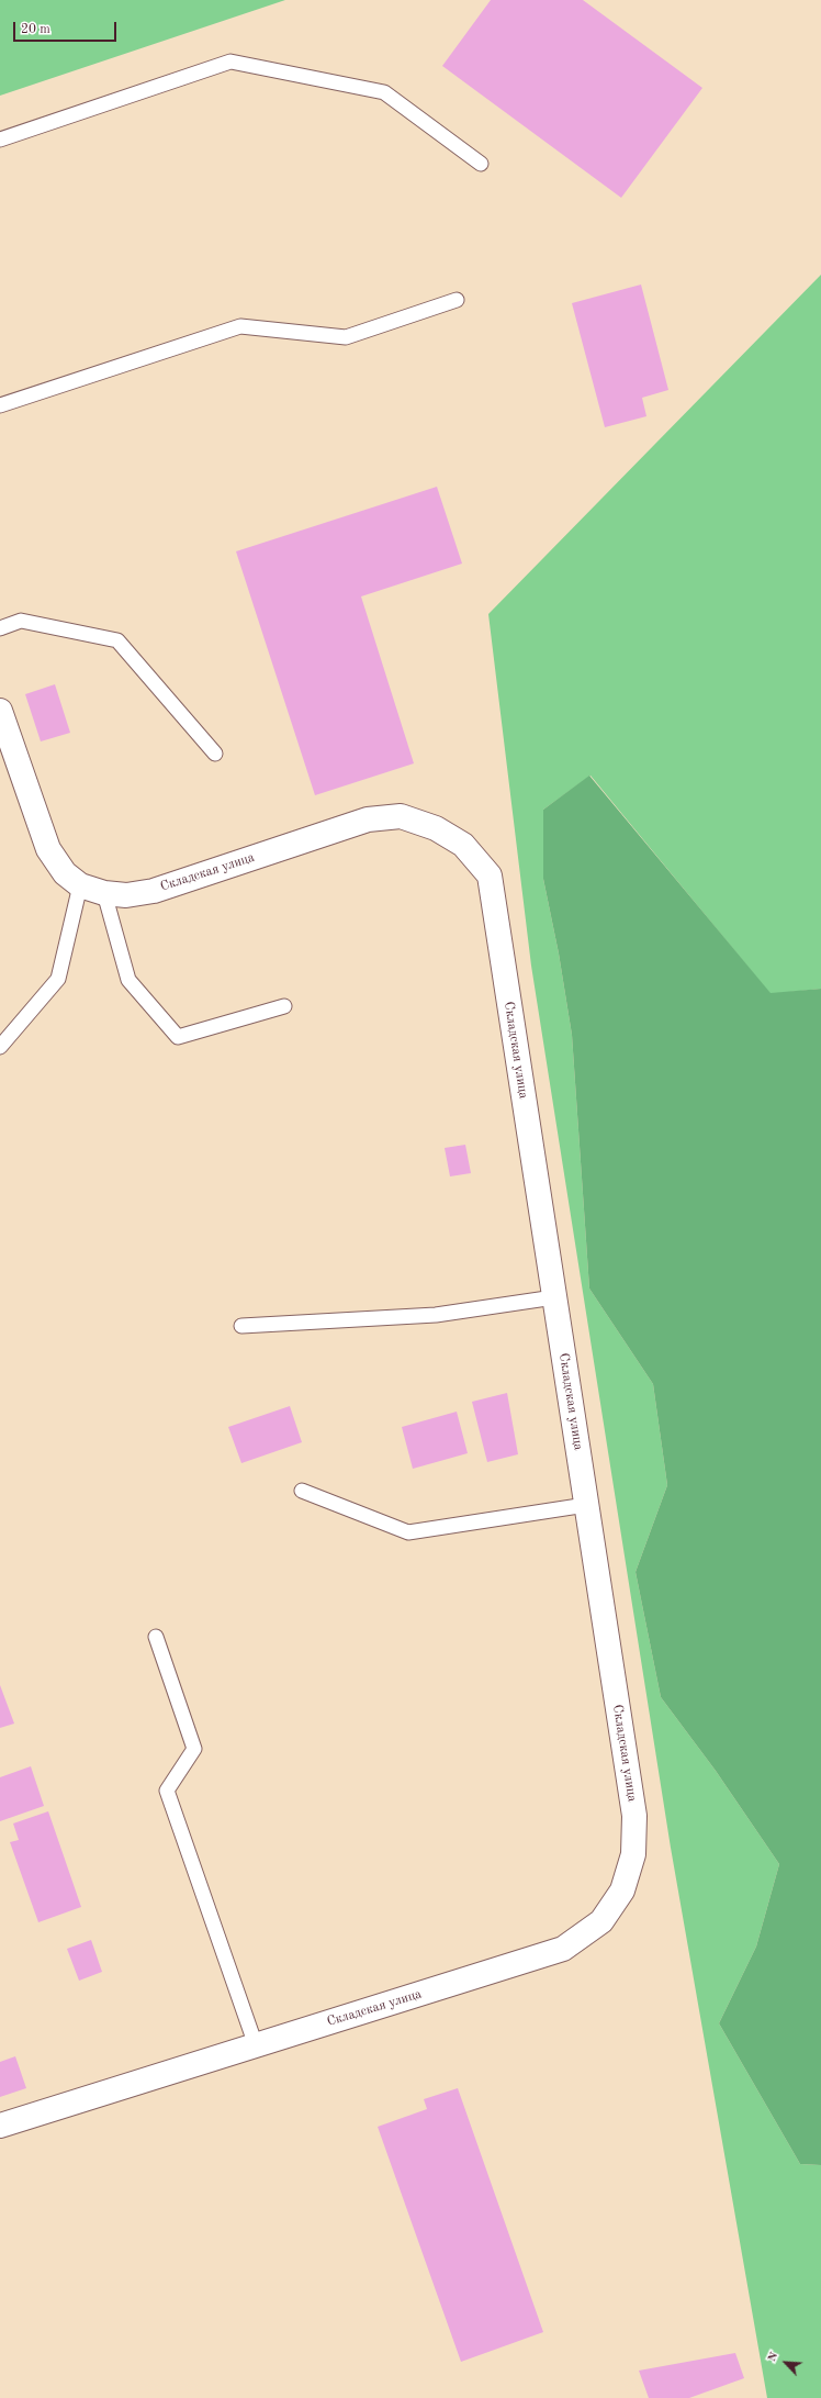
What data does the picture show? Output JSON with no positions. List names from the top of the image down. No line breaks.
{"streets":{"street":["Складская улица"]},"scale_bar":"20 m","north":"top left"}
